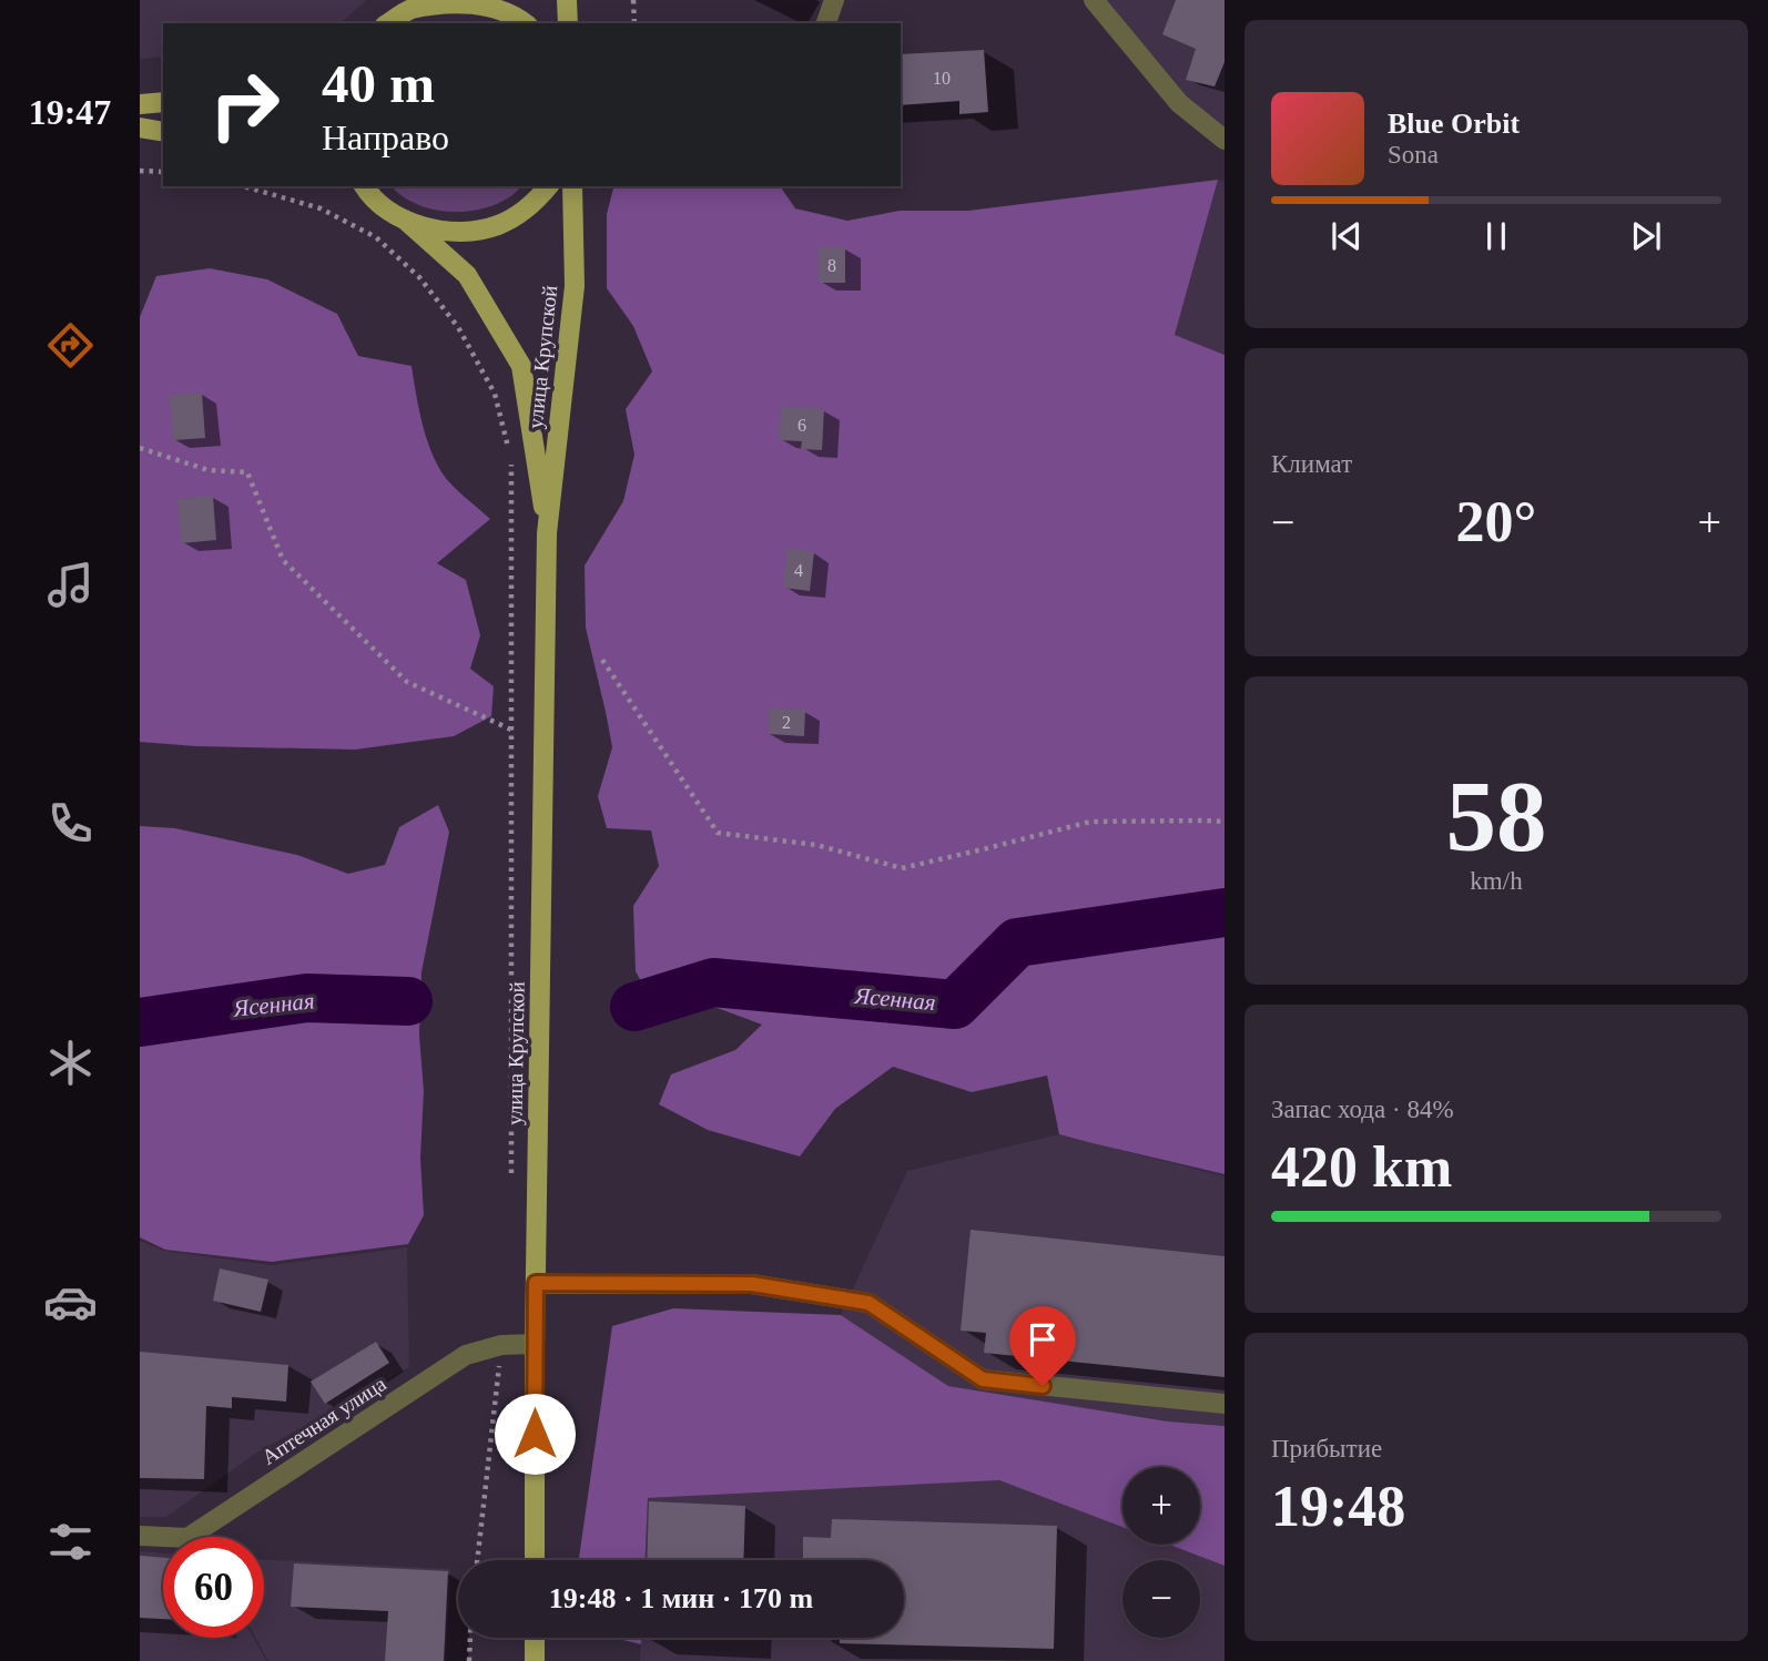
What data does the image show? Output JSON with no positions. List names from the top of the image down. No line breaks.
{"streets":{"main road":["улица Крупской"],"street":["Аптечная улица"]},"crossings":[["улица Крупской","Аптечная улица"]],"water":["Ясенная"],"house_numbers":["10","8","6","4","2"],"page":{"tabs":"19:47","turn":["40 m","Направо"],"song":["Blue Orbit","Sona"],"tile":["Климат",["58","km/h"],["Запас хода · 84%","420 km"],["Прибытие","19:48"]],"heat":["−","20°","+"],"map_buttons":["+","−"],"limit":"60","trip":"19:48 · 1 мин · 170 m"}}
